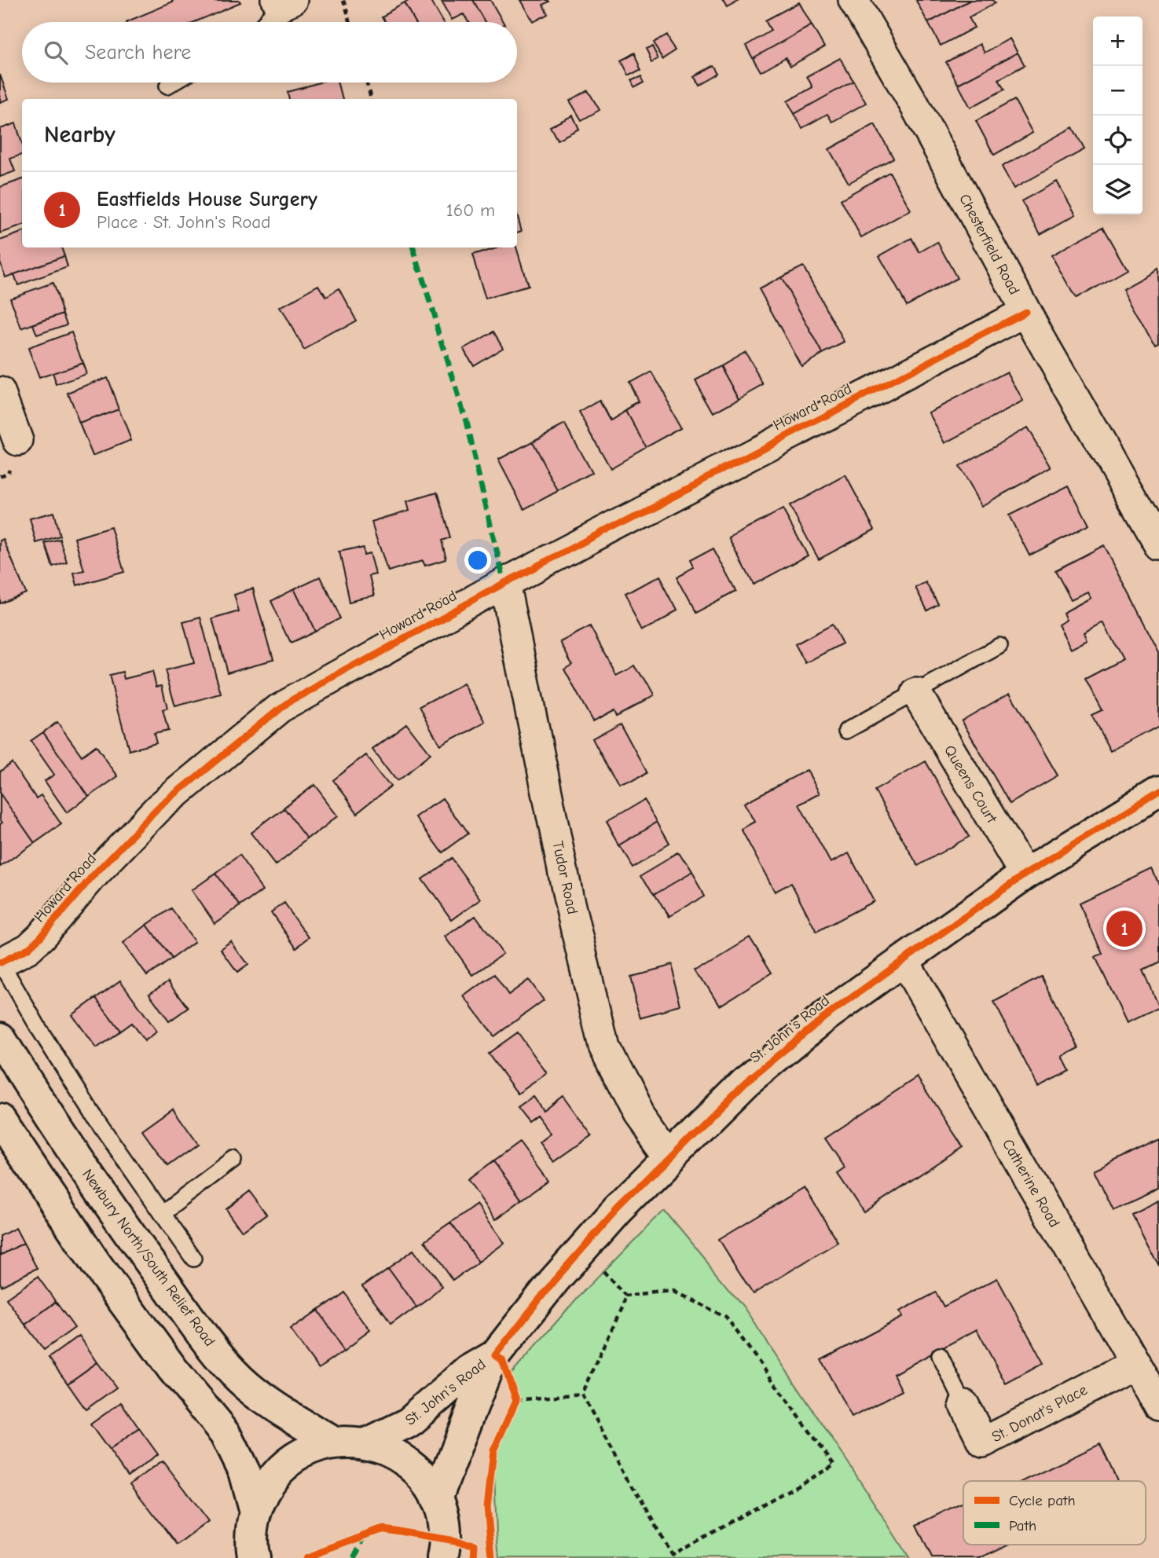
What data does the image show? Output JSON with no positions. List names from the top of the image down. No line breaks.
{"streets":{"main road":["St. John's Road","Newbury North/South Relief Road"],"street":["Chesterfield Road","Howard Road","Queens Court","Tudor Road","Catherine Road","St. Donat's Place"]},"crossings":[["Chesterfield Road","Howard Road"],["Howard Road","Tudor Road"],["Queens Court","St. John's Road"],["Tudor Road","St. John's Road"],["St. John's Road","Catherine Road"],["Catherine Road","St. Donat's Place"]],"legend":["Cycle path","Path"],"page":{"map_buttons":["+","−"],"search":"Search here","heading":"Nearby","list":[{"mark":"1","name":"Eastfields House Surgery","note":"Place · St. John's Road","value":"160 m"}],"pins":"1"}}
